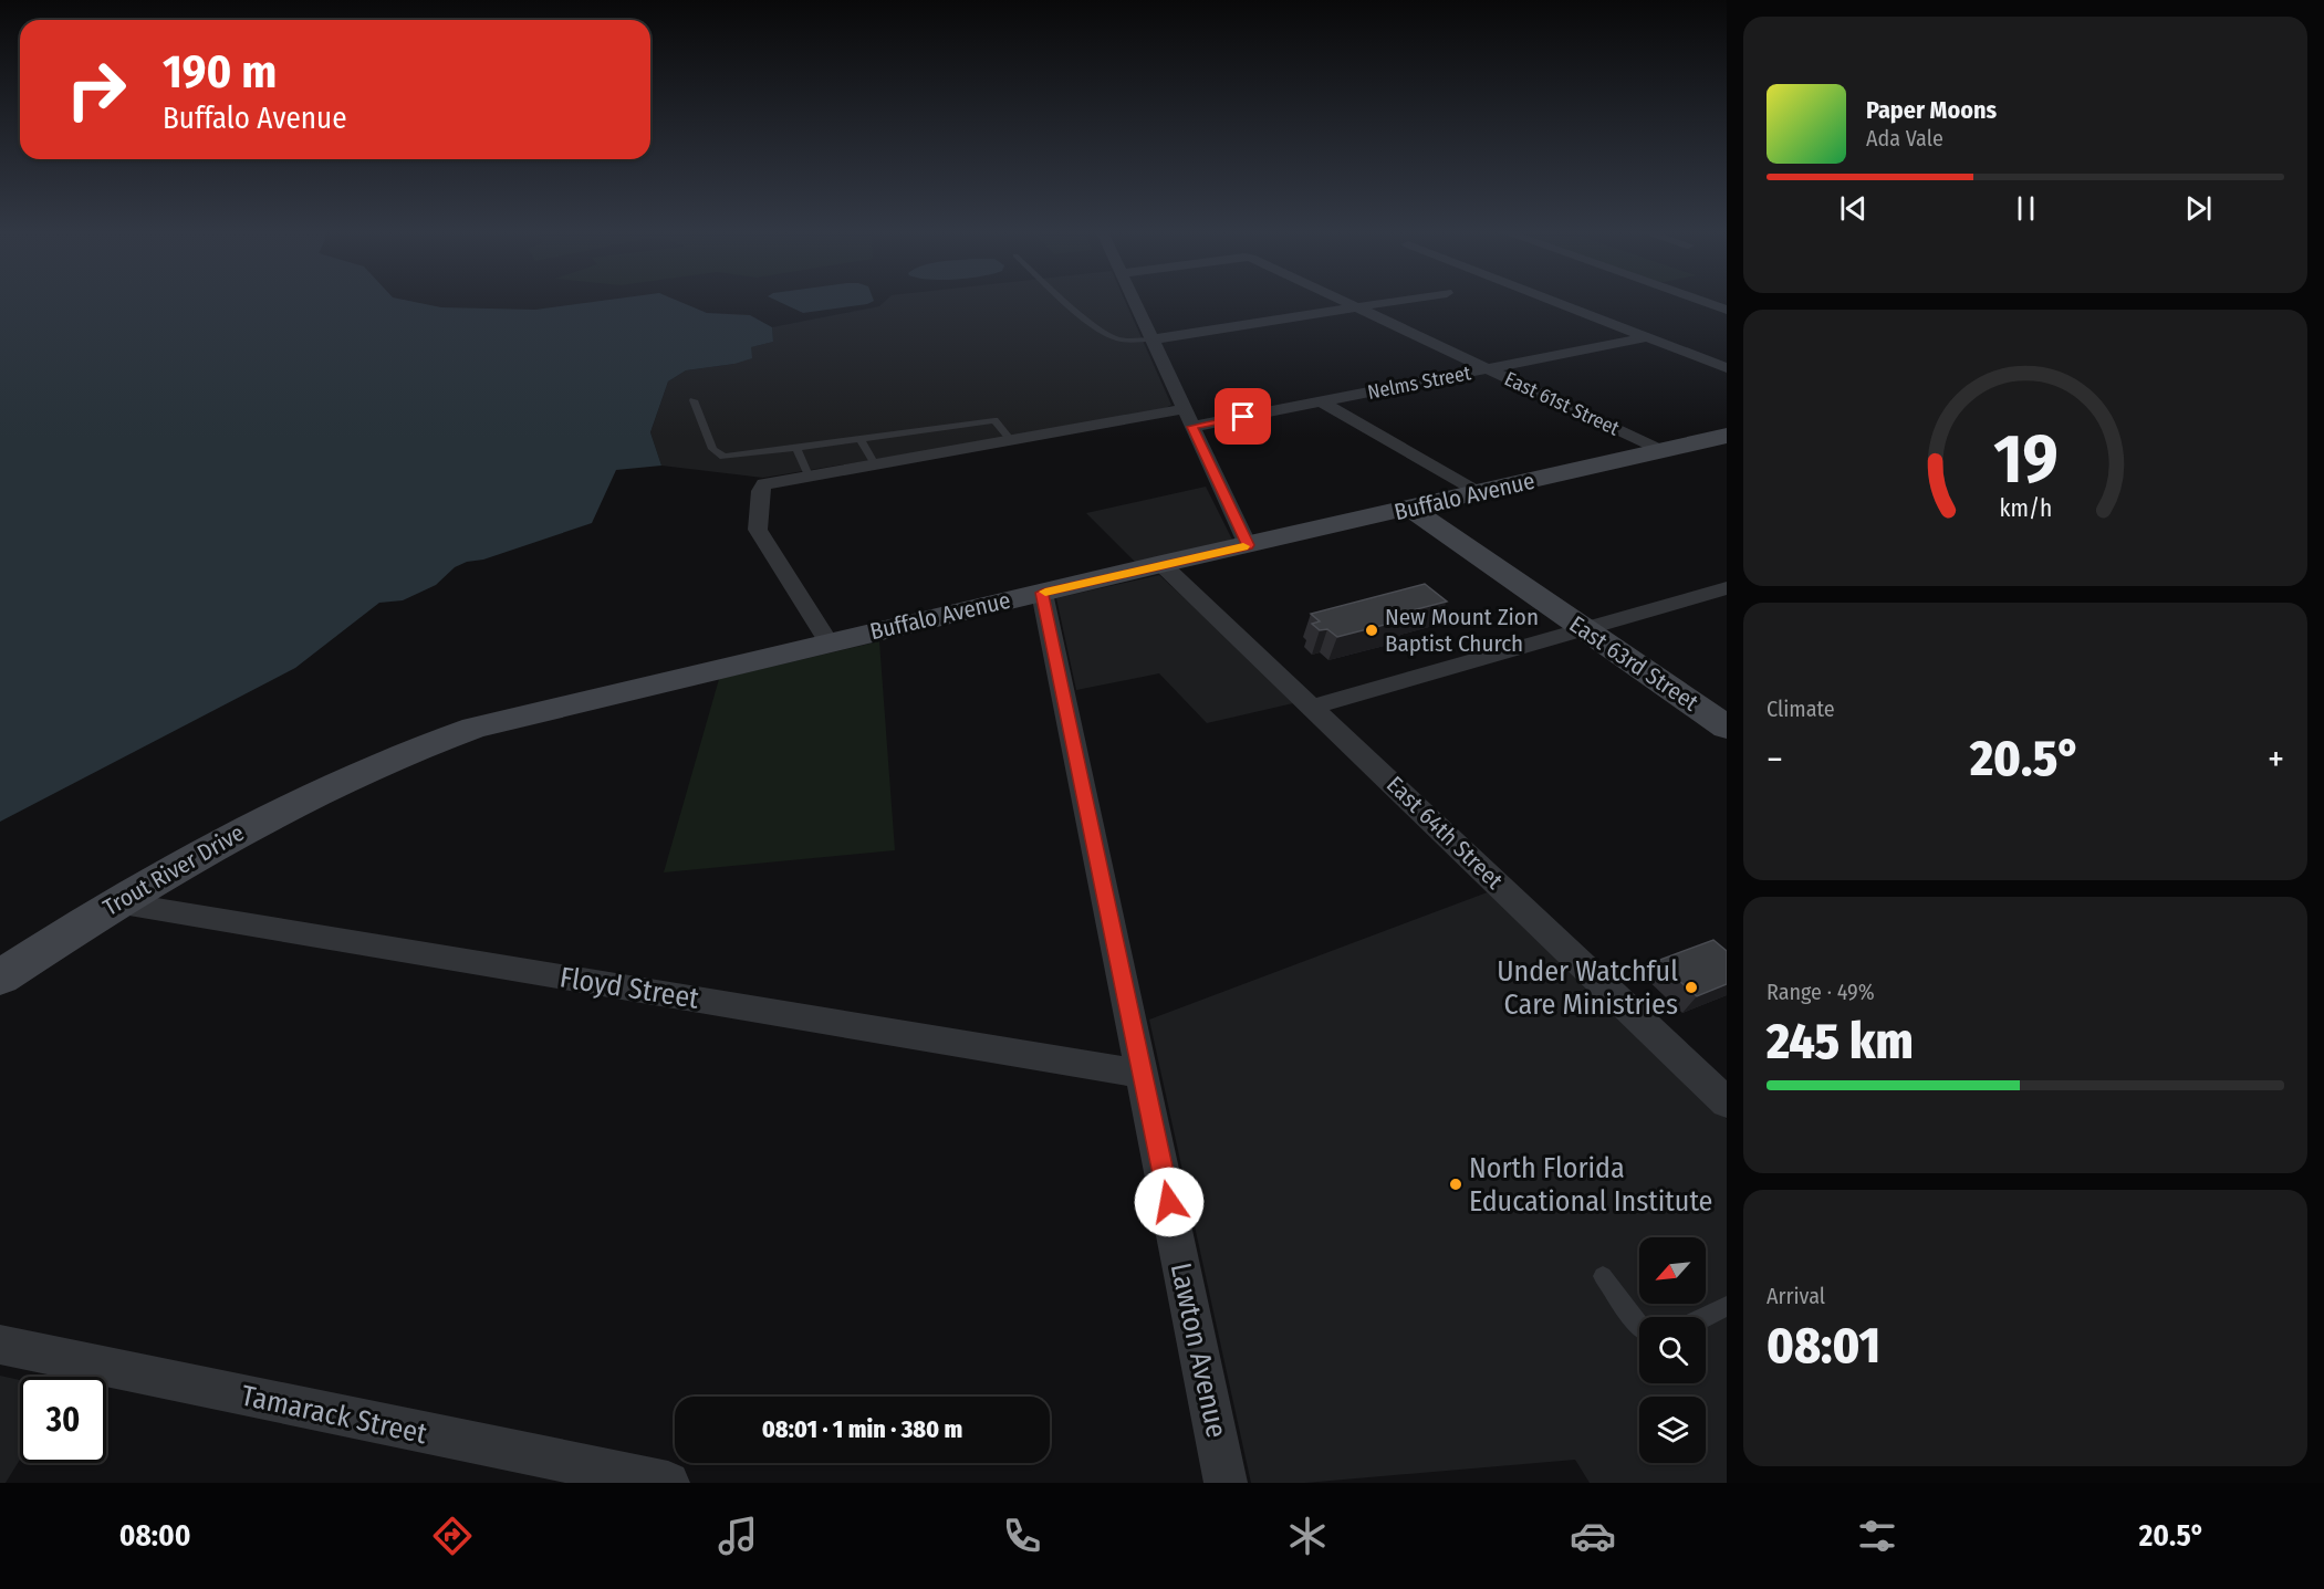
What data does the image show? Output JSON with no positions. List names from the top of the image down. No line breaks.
{"streets":{"street":["Nelms Street","East 61st Street","Buffalo Avenue","East 63rd Street","East 64th Street","Trout River Drive","Floyd Street","Lawton Avenue","Tamarack Street"]},"crossings":[["Nelms Street","East 61st Street"],["East 61st Street","Buffalo Avenue"],["Buffalo Avenue","East 63rd Street"],["Buffalo Avenue","East 64th Street"],["Buffalo Avenue","Trout River Drive"],["Buffalo Avenue","Lawton Avenue"],["Trout River Drive","Floyd Street"],["Floyd Street","Lawton Avenue"]],"places":["New Mount Zion Baptist Church","Under Watchful Care Ministries","North Florida Educational Institute"],"north":"bottom left","page":{"turn":["190 m","Buffalo Avenue"],"song":["Paper Moons","Ada Vale"],"tile":["Climate",["Range · 49%","245 km"],["Arrival","08:01"]],"heat":["−","20.5°","+"],"limit":"30","trip":"08:01 · 1 min · 380 m","tabs":["08:00","20.5°"],"gauge":["19","km/h"]}}
